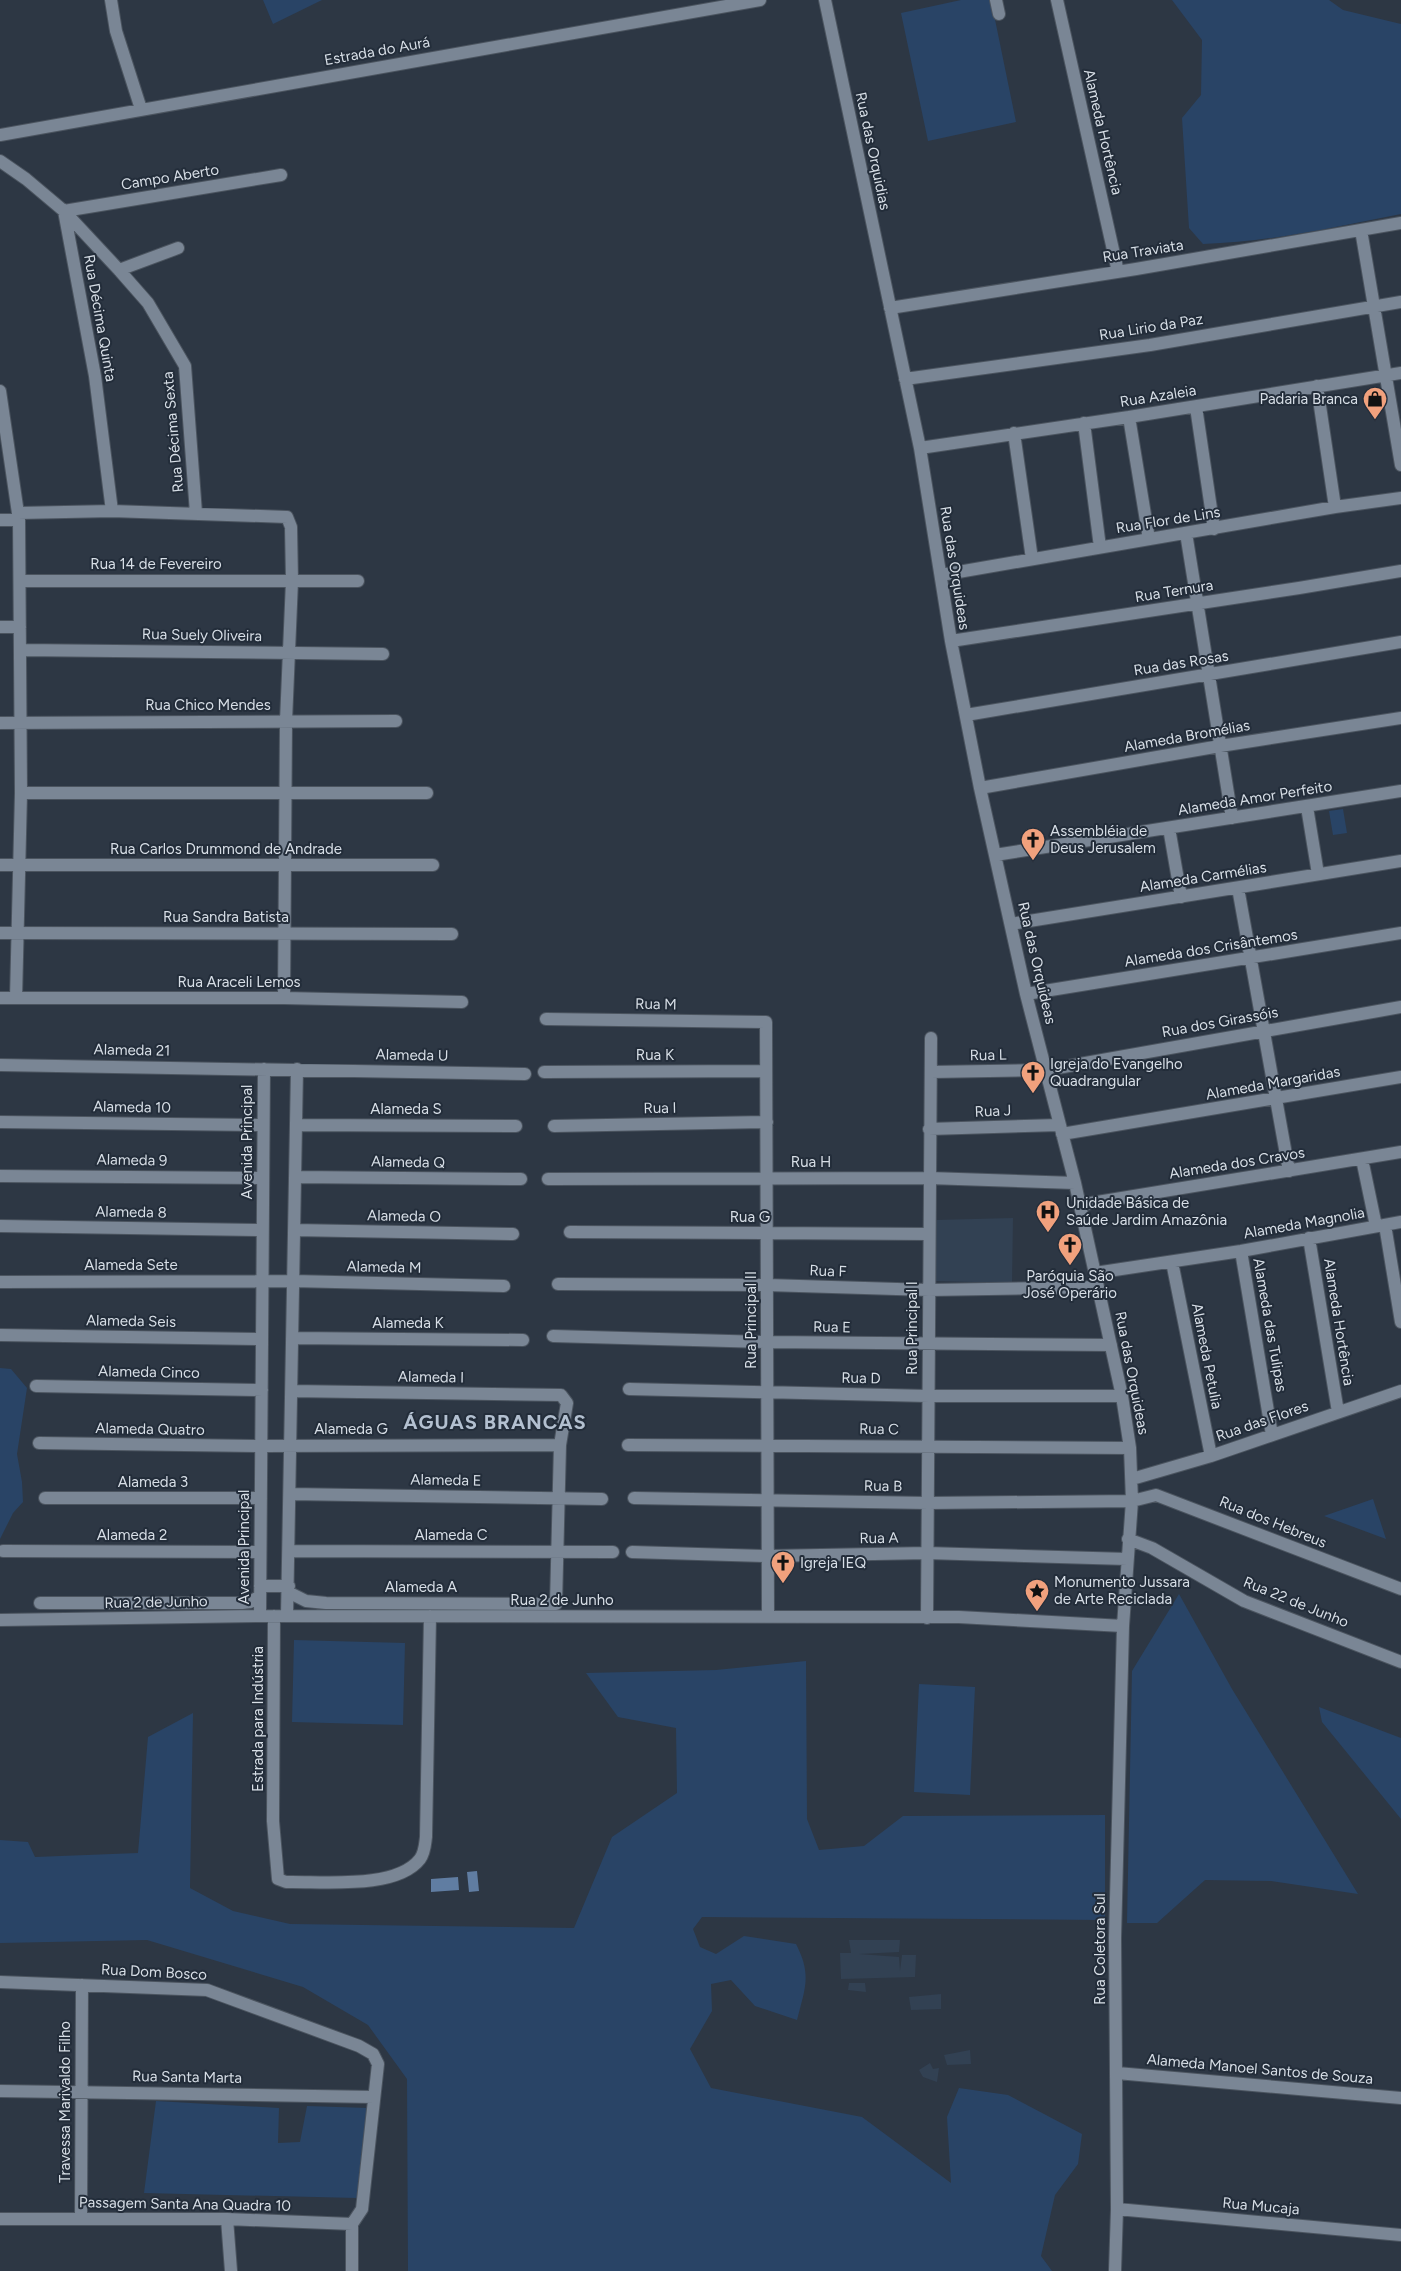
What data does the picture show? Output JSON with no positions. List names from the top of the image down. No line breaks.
{"streets":{"street":["Estrada do Aurá","Alameda Hortência","Rua das Orquidias","Campo Aberto","Rua Traviata","Rua Décima Quinta","Rua Lirio da Paz","Rua Azaleia","Rua Décima Sexta","Rua Flor de Lins","Rua 14 de Fevereiro","Rua das Orquideas","Rua Ternura","Rua Suely Oliveira","Rua das Rosas","Rua Chico Mendes","Alameda Bromélias","Alameda Amor Perfeito","Rua Carlos Drummond de Andrade","Alameda Carmélias","Rua Sandra Batista","Alameda dos Crisântemos","Rua Araceli Lemos","Rua M","Rua dos Girassóis","Alameda 21","Alameda U","Rua K","Rua L","Alameda Margaridas","Alameda 10","Rua I","Alameda S","Rua J","Avenida Principal","Alameda 9","Alameda Q","Rua H","Alameda dos Cravos","Alameda 8","Alameda O","Rua G","Alameda Magnolia","Alameda Sete","Alameda M","Rua F","Rua Principal II","Alameda Seis","Alameda K","Alameda das Tulipas","Rua E","Rua Principal I","Alameda Petulia","Alameda Cinco","Alameda I","Rua D","Rua das Flores","Alameda Quatro","Alameda G","Rua C","Alameda E","Alameda 3","Rua B","Rua dos Hebreus","Alameda 2","Alameda C","Rua A","Alameda A","Rua 2 de Junho","Rua 22 de Junho","Estrada para Indústria","Rua Coletora Sul","Rua Dom Bosco","Alameda Manoel Santos de Souza","Rua Santa Marta","Travessa Marivaldo Filho","Passagem Santa Ana Quadra 10","Rua Mucaja"]},"crossings":[["Alameda Hortência","Rua Traviata"],["Alameda Hortência","Alameda Magnolia"],["Alameda Hortência","Rua das Flores"],["Rua das Orquidias","Rua Traviata"],["Rua das Orquidias","Rua das Orquideas"],["Campo Aberto","Rua Décima Quinta"],["Campo Aberto","Rua Décima Sexta"],["Rua Traviata","Rua das Orquideas"],["Rua Décima Quinta","Rua Décima Sexta"],["Rua Lirio da Paz","Rua das Orquideas"],["Rua Azaleia","Rua das Orquideas"],["Rua Flor de Lins","Rua das Orquideas"],["Rua das Orquideas","Rua Ternura"],["Rua das Orquideas","Rua das Rosas"],["Rua das Orquideas","Alameda Bromélias"],["Rua das Orquideas","Alameda Amor Perfeito"],["Rua das Orquideas","Alameda Carmélias"],["Rua das Orquideas","Alameda dos Crisântemos"],["Rua das Orquideas","Rua dos Girassóis"],["Rua das Orquideas","Rua L"],["Rua das Orquideas","Alameda Margaridas"],["Rua das Orquideas","Rua J"],["Rua das Orquideas","Rua H"],["Rua das Orquideas","Alameda dos Cravos"],["Rua das Orquideas","Alameda Magnolia"],["Rua das Orquideas","Rua F"],["Rua das Orquideas","Rua E"],["Rua das Orquideas","Rua D"],["Rua das Orquideas","Rua das Flores"],["Rua das Orquideas","Rua C"],["Rua das Orquideas","Rua B"],["Rua das Orquideas","Rua dos Hebreus"],["Rua das Orquideas","Rua A"],["Rua das Orquideas","Rua 2 de Junho"],["Rua das Orquideas","Rua 22 de Junho"],["Rua das Orquideas","Rua Coletora Sul"],["Rua M","Rua Principal II"],["Rua dos Girassóis","Rua L"],["Alameda 21","Avenida Principal"],["Alameda U","Avenida Principal"],["Rua K","Rua Principal II"],["Rua L","Rua Principal I"],["Alameda Margaridas","Rua J"],["Alameda 10","Avenida Principal"],["Rua I","Rua Principal II"],["Rua J","Rua Principal I"],["Avenida Principal","Alameda 9"],["Avenida Principal","Alameda 8"],["Avenida Principal","Alameda Sete"],["Avenida Principal","Alameda M"],["Avenida Principal","Alameda Seis"],["Avenida Principal","Alameda Cinco"],["Avenida Principal","Alameda Quatro"],["Avenida Principal","Alameda G"],["Avenida Principal","Alameda 3"],["Avenida Principal","Alameda 2"],["Avenida Principal","Rua 2 de Junho"],["Rua H","Rua Principal II"],["Rua H","Rua Principal I"],["Rua G","Rua Principal II"],["Rua G","Rua Principal I"],["Alameda Magnolia","Alameda das Tulipas"],["Alameda Magnolia","Alameda Petulia"],["Alameda Sete","Alameda M"],["Rua F","Rua Principal II"],["Rua F","Rua Principal I"],["Rua Principal II","Rua E"],["Rua Principal II","Rua D"],["Rua Principal II","Rua C"],["Rua Principal II","Rua B"],["Rua Principal II","Rua A"],["Rua Principal II","Rua 2 de Junho"],["Alameda das Tulipas","Rua das Flores"],["Rua E","Rua Principal I"],["Rua Principal I","Rua D"],["Rua Principal I","Rua C"],["Rua Principal I","Rua B"],["Rua Principal I","Rua A"],["Rua Principal I","Rua 2 de Junho"],["Alameda Petulia","Rua das Flores"],["Alameda I","Alameda G"],["Alameda Quatro","Alameda G"],["Rua B","Rua dos Hebreus"],["Alameda C","Alameda A"],["Rua 2 de Junho","Estrada para Indústria"],["Rua 2 de Junho","Rua Coletora Sul"],["Rua Coletora Sul","Alameda Manoel Santos de Souza"],["Rua Coletora Sul","Rua Mucaja"],["Rua Dom Bosco","Rua Santa Marta"],["Rua Dom Bosco","Travessa Marivaldo Filho"],["Rua Santa Marta","Travessa Marivaldo Filho"],["Travessa Marivaldo Filho","Passagem Santa Ana Quadra 10"]],"districts":["ÁGUAS BRANCAS"],"places":{"shop":["Padaria Branca"],"church":["Assembléia de Deus Jerusalem","Igreja do Evangelho Quadrangular","Paróquia São José Operário","Igreja IEQ"],"hospital":["Unidade Básica de Saúde Jardim Amazônia"],"place":["Monumento Jussara de Arte Reciclada"]}}
